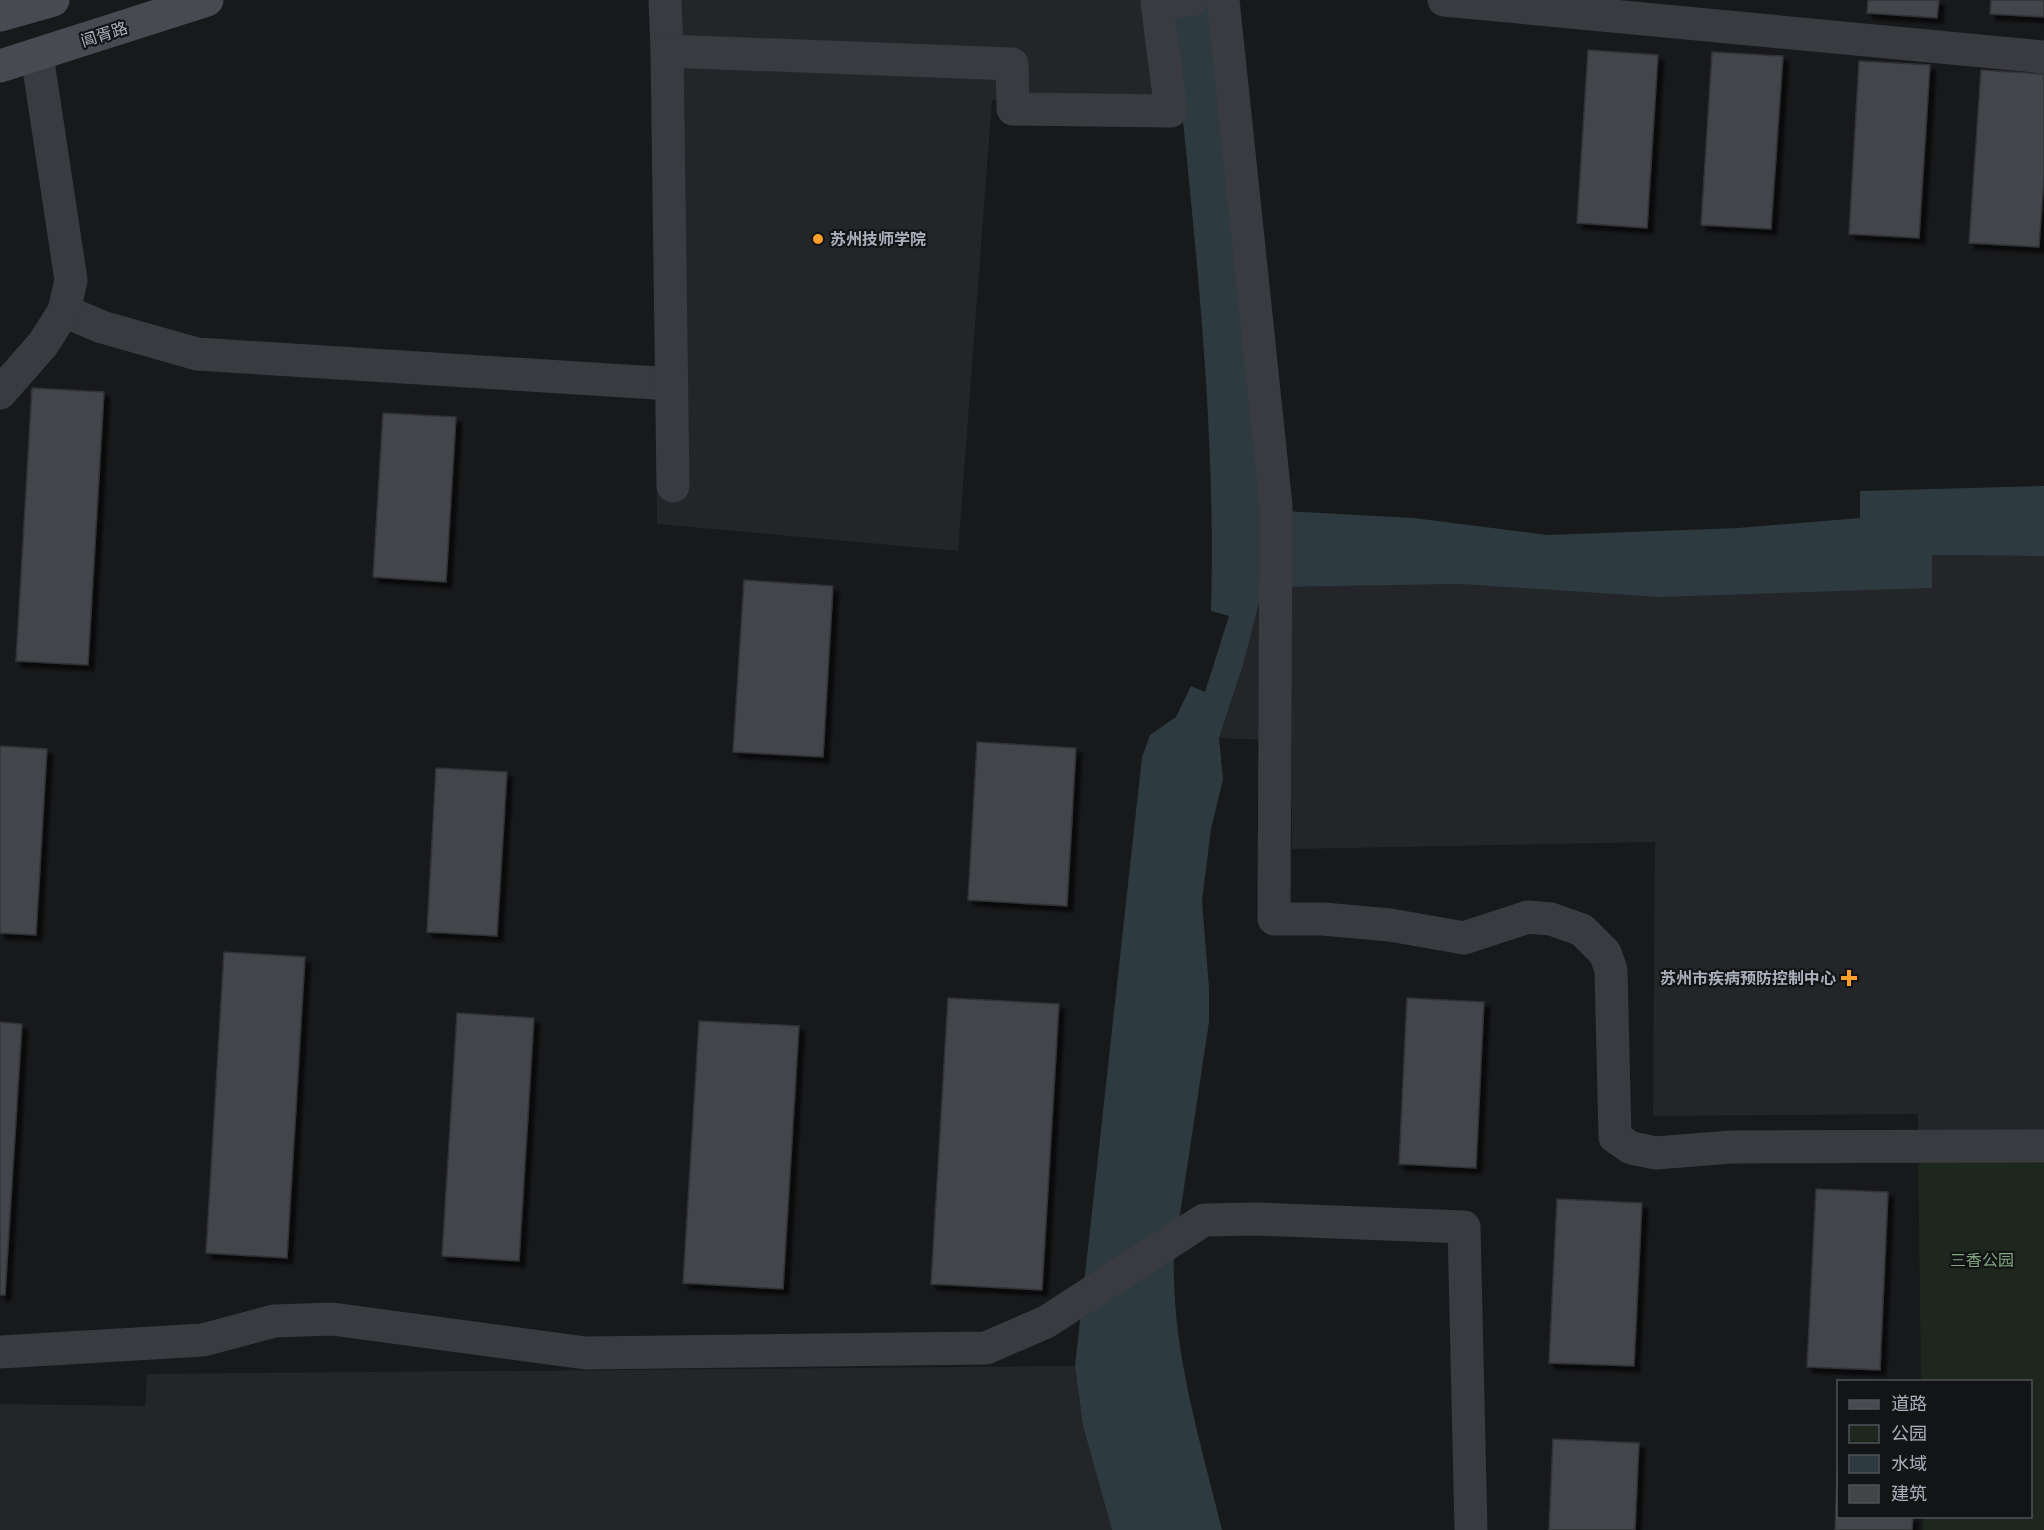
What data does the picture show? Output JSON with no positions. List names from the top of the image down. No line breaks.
{"streets":{"main road":["阊胥路"]},"parks":["三香公园"],"places":{"other":["苏州技师学院"],"health":["苏州市疾病预防控制中心"]},"legend":["道路","公园","水域","建筑"]}
